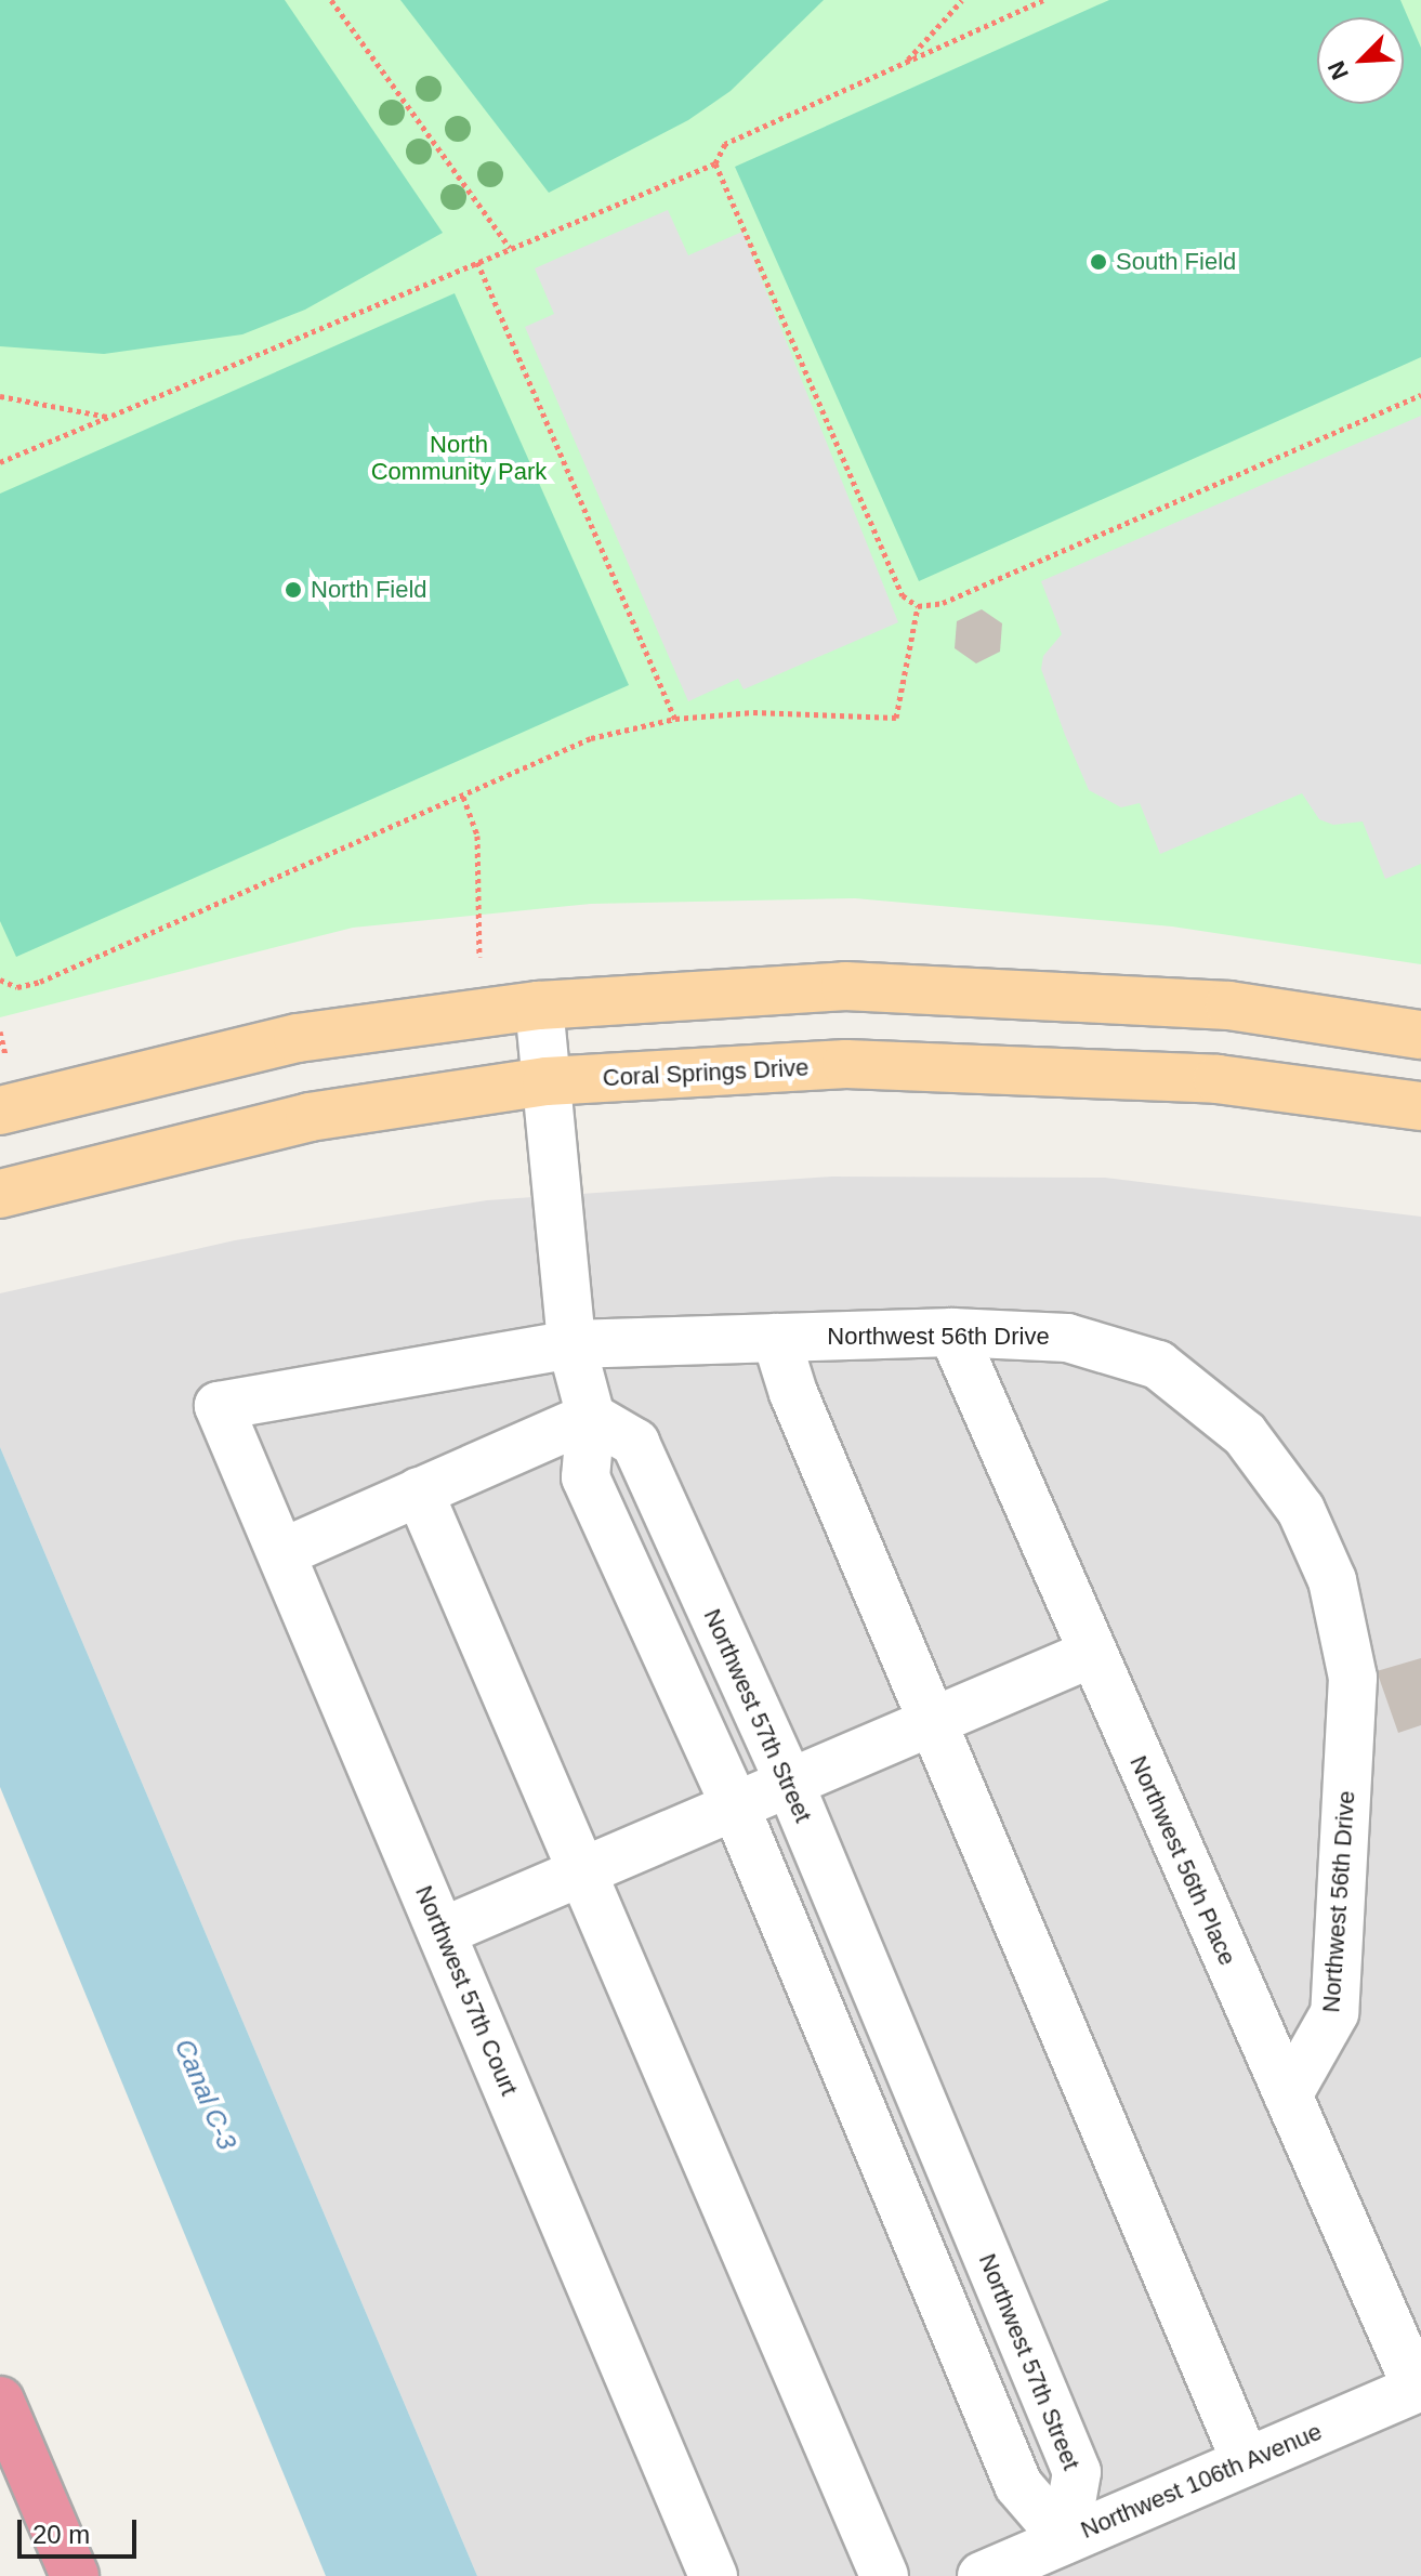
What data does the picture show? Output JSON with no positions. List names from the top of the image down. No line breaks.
{"streets":{"main road":["Coral Springs Drive"],"street":["Northwest 56th Drive","Northwest 57th Street","Northwest 56th Place","Northwest 57th Court","Northwest 106th Avenue"]},"crossings":[["Northwest 56th Drive","Northwest 56th Place"],["Northwest 56th Drive","Northwest 57th Court"],["Northwest 57th Street","Northwest 106th Avenue"],["Northwest 56th Place","Northwest 106th Avenue"]],"water":["Canal C-3"],"parks":["North Community Park"],"places":["South Field","North Field"],"scale_bar":"20 m","north":"bottom left"}
